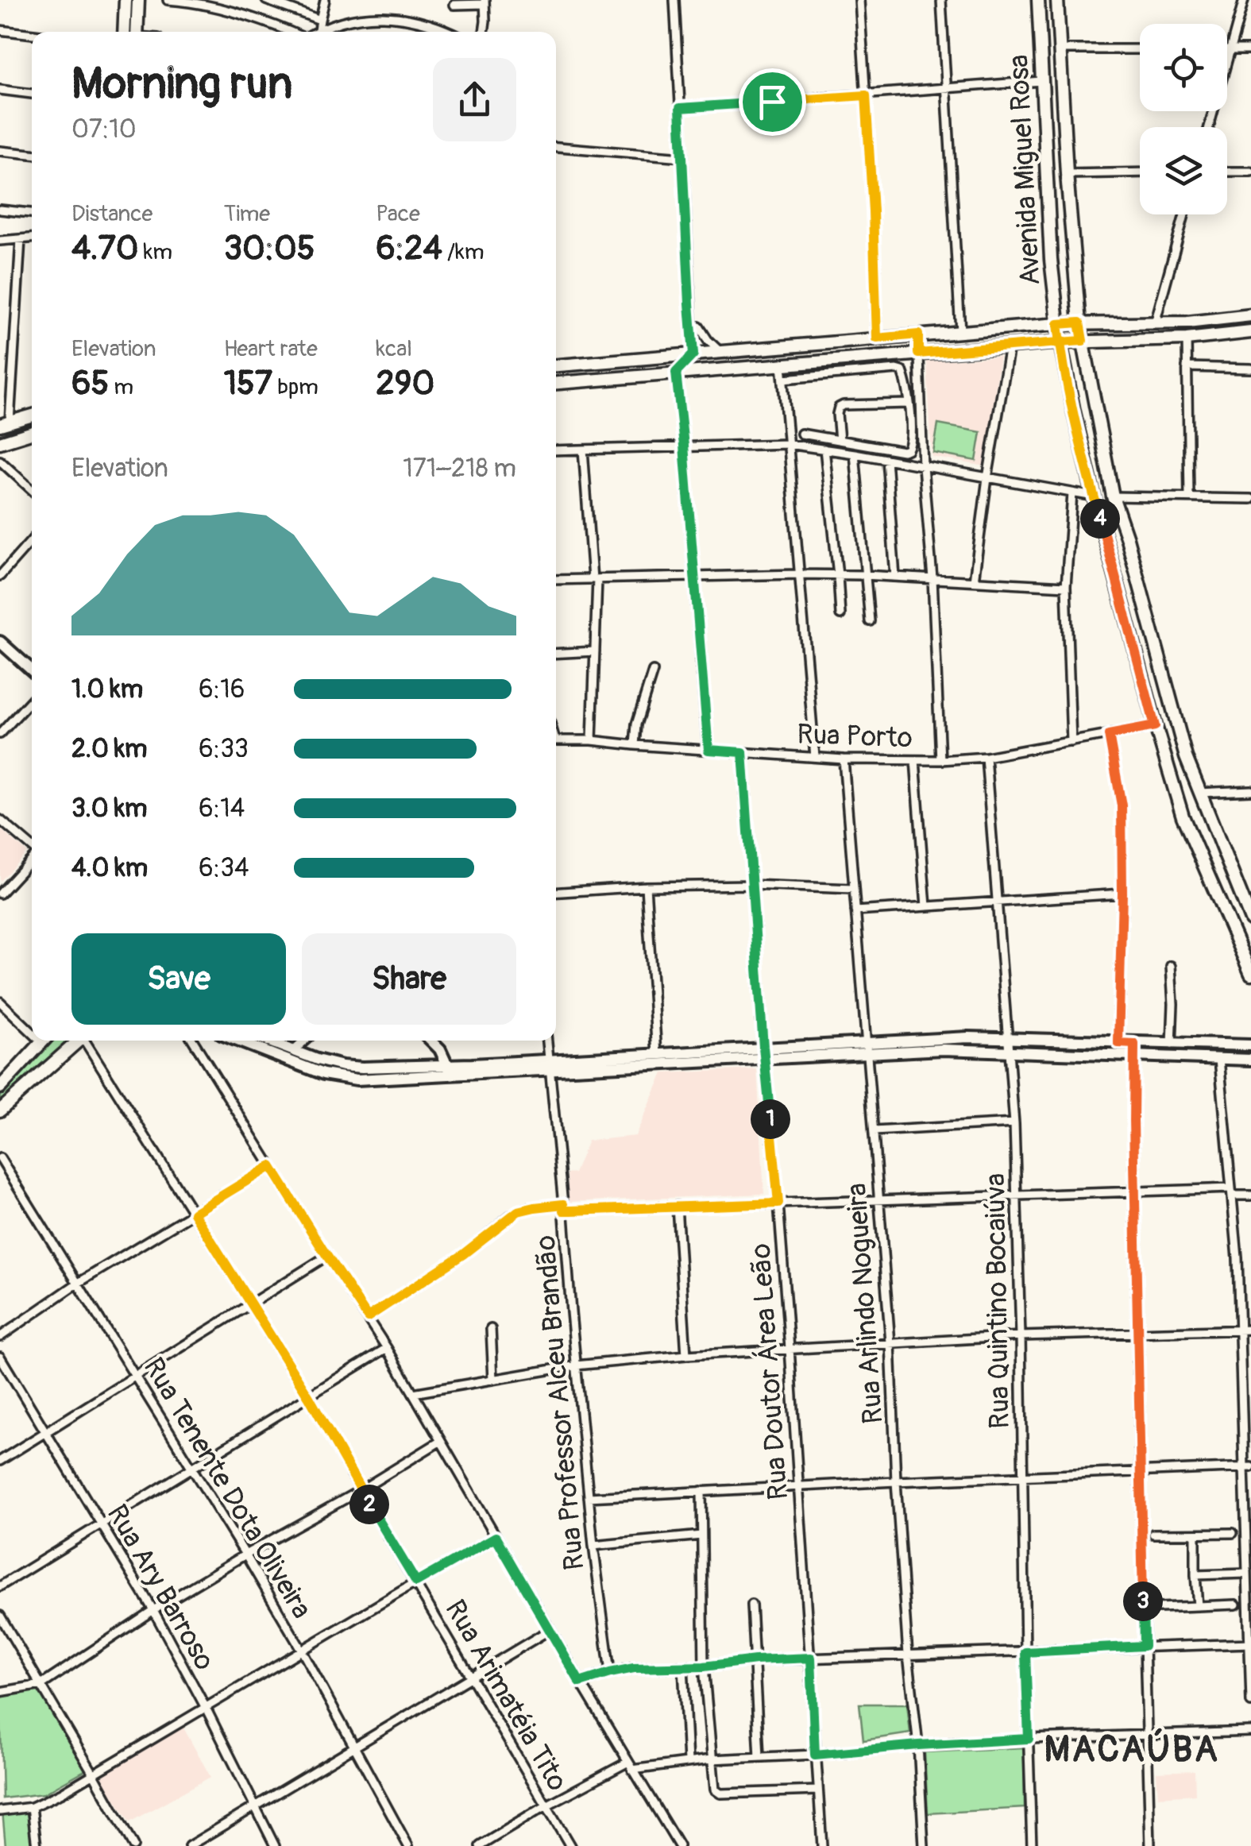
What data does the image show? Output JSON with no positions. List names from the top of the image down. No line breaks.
{"streets":{"main road":["Avenida Miguel Rosa"],"street":["Rua Porto","Rua Quintino Bocaiúva","Rua Arlindo Nogueira","Rua Doutor Área Leão","Rua Professor Alceu Brandão","Rua Tenente Dota Oliveira","Rua Ary Barroso","Rua Arimatéia Tito"]},"crossings":[["Avenida Miguel Rosa","Rua Porto"],["Rua Porto","Rua Quintino Bocaiúva"],["Rua Porto","Rua Arlindo Nogueira"],["Rua Porto","Rua Doutor Área Leão"]],"districts":["MACAÚBA"],"page":{"heading":["Morning run","07:10"],"stats":[["Distance","4.70 km"],["Time","30:05"],["Pace","6:24 /km"],["Elevation","65 m"],["Heart rate","157 bpm"],["kcal","290"]],"chart":["Elevation","171–218 m"],"pins":["4","1","2","3"],"list":[{"name":"1.0 km","note":"6:16"},{"name":"2.0 km","note":"6:33"},{"name":"3.0 km","note":"6:14"},{"name":"4.0 km","note":"6:34"}],"buttons":["Save","Share"]}}
